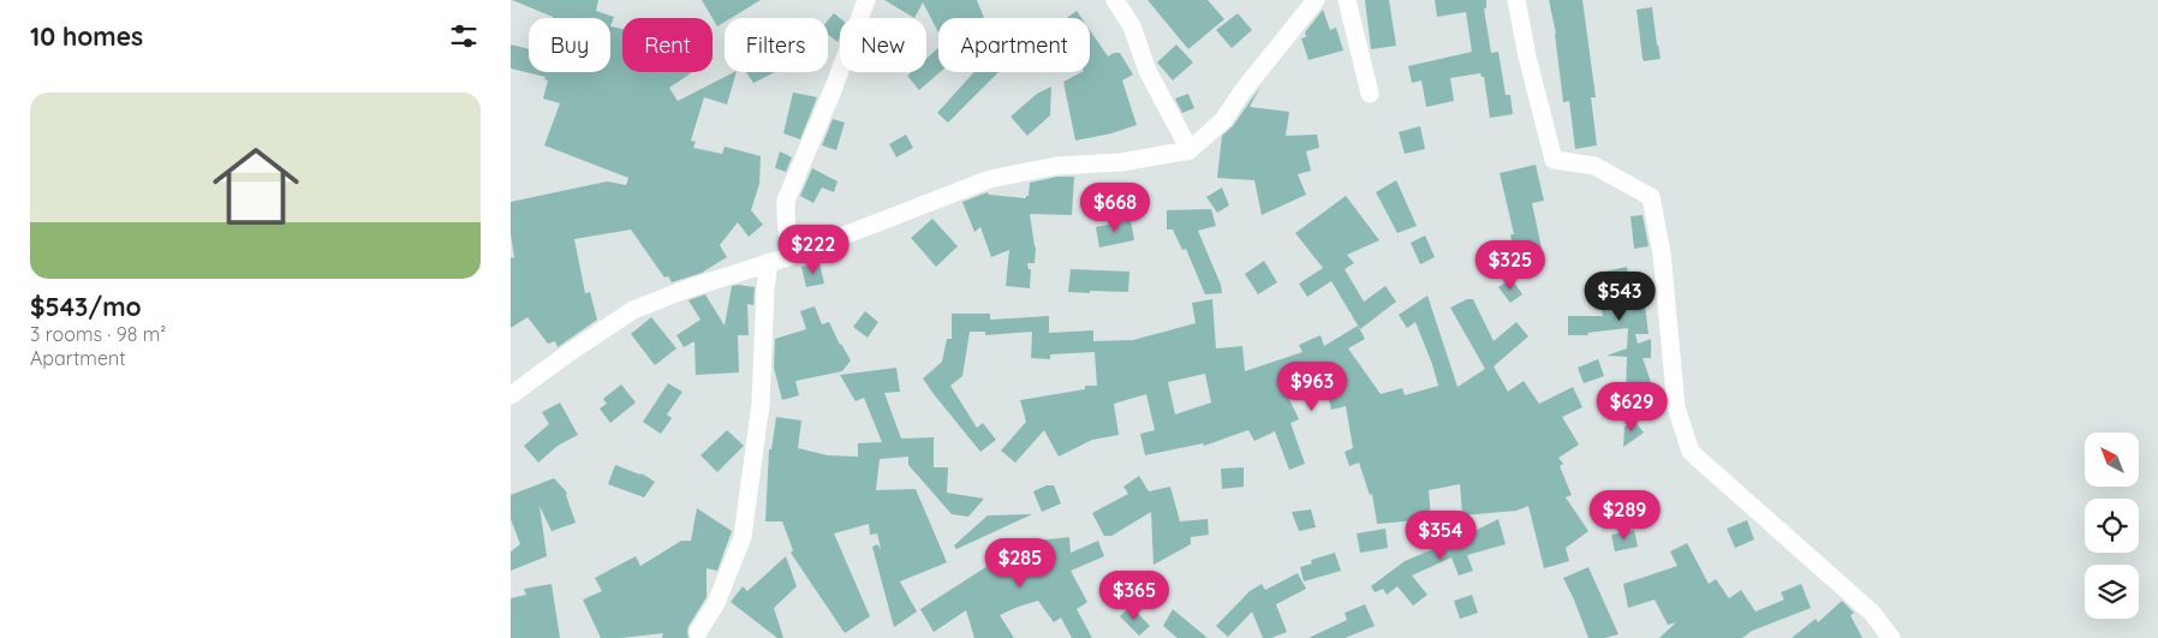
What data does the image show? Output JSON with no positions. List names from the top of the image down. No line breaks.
{"north":"top left","page":{"heading":"10 homes","chip":["Buy","Rent","Filters","New","Apartment"],"list":[{"name":"$543/mo","note":"3 rooms · 98 m² · Apartment"}],"price":["$668","$222","$325","$543","$963","$629","$289","$354","$285","$365"]}}
